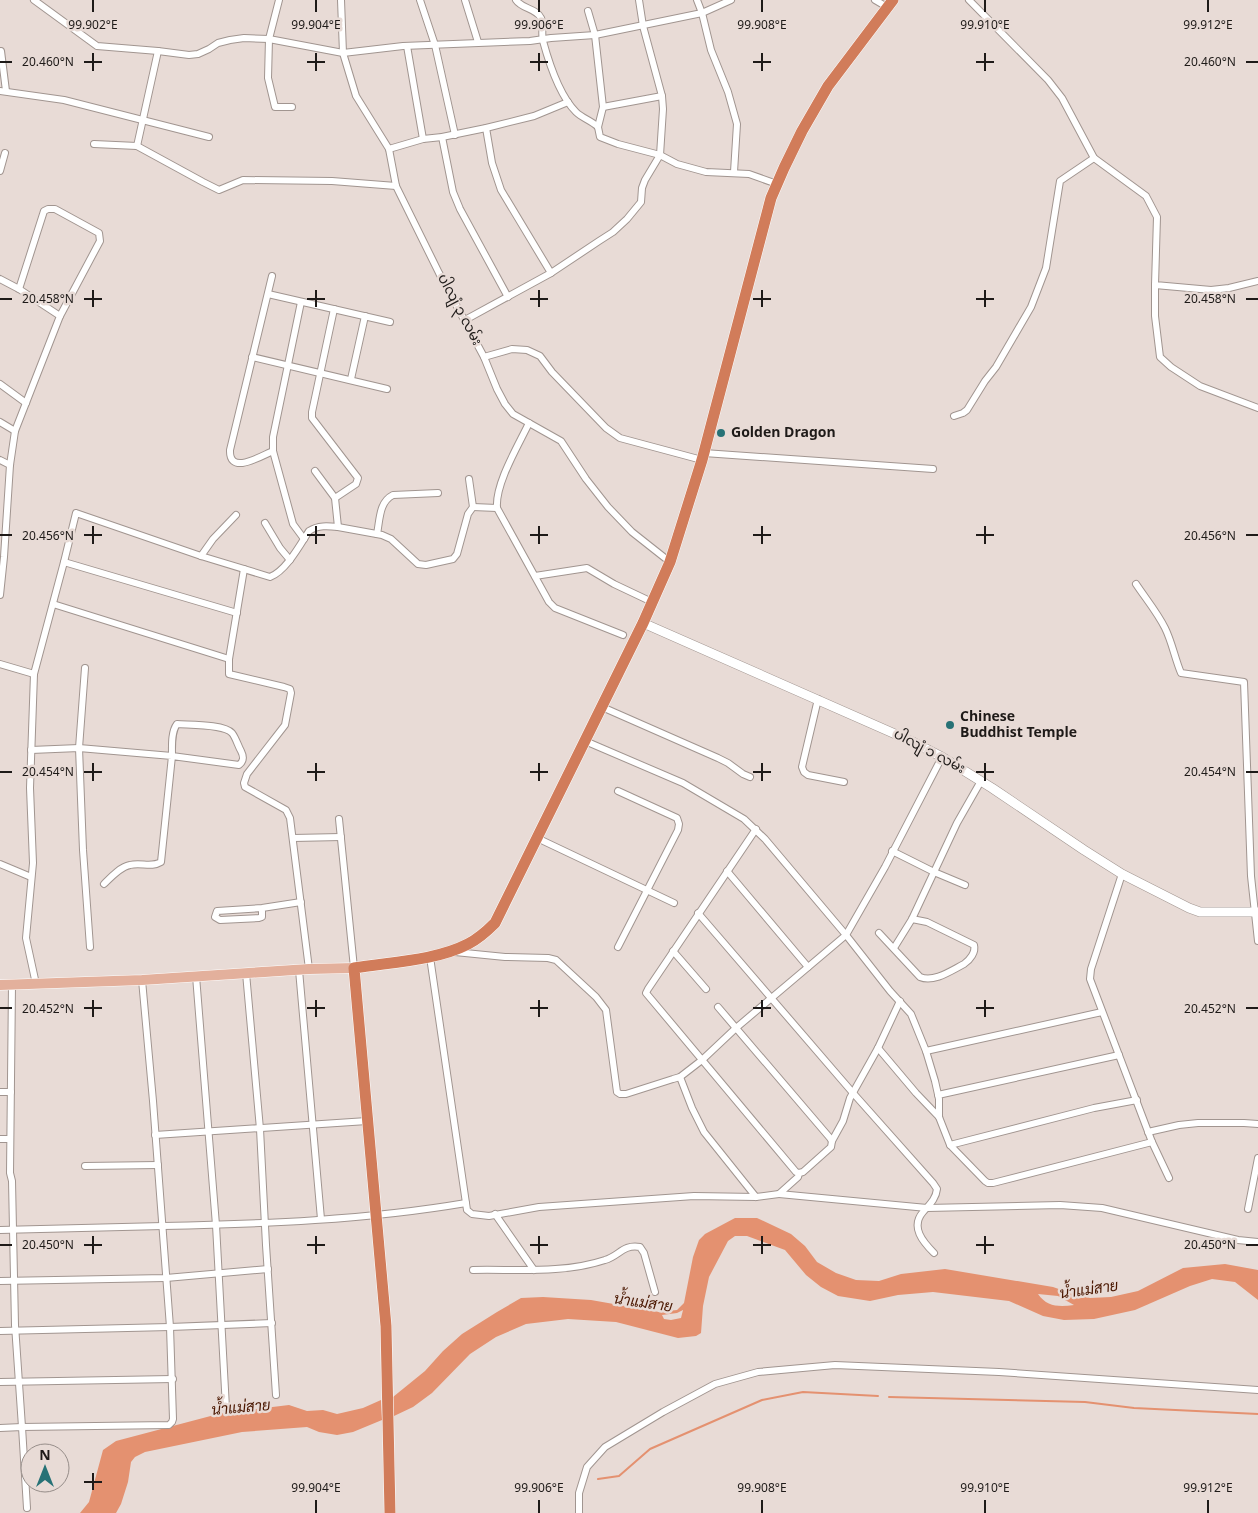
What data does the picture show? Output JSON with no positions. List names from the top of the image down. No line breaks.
{"streets":{"street":["ပါလျံ ၃ လမ်း","ပါလျံ ၁ လမ်း"]},"water":["น้ำแม่สาย"],"places":["Golden Dragon","Chinese Buddhist Temple"],"north":"top","coordinates":["99.902°E","99.904°E","99.906°E","99.908°E","99.910°E","99.912°E","20.460°N","20.458°N","20.456°N","20.454°N","20.452°N","20.450°N"]}
